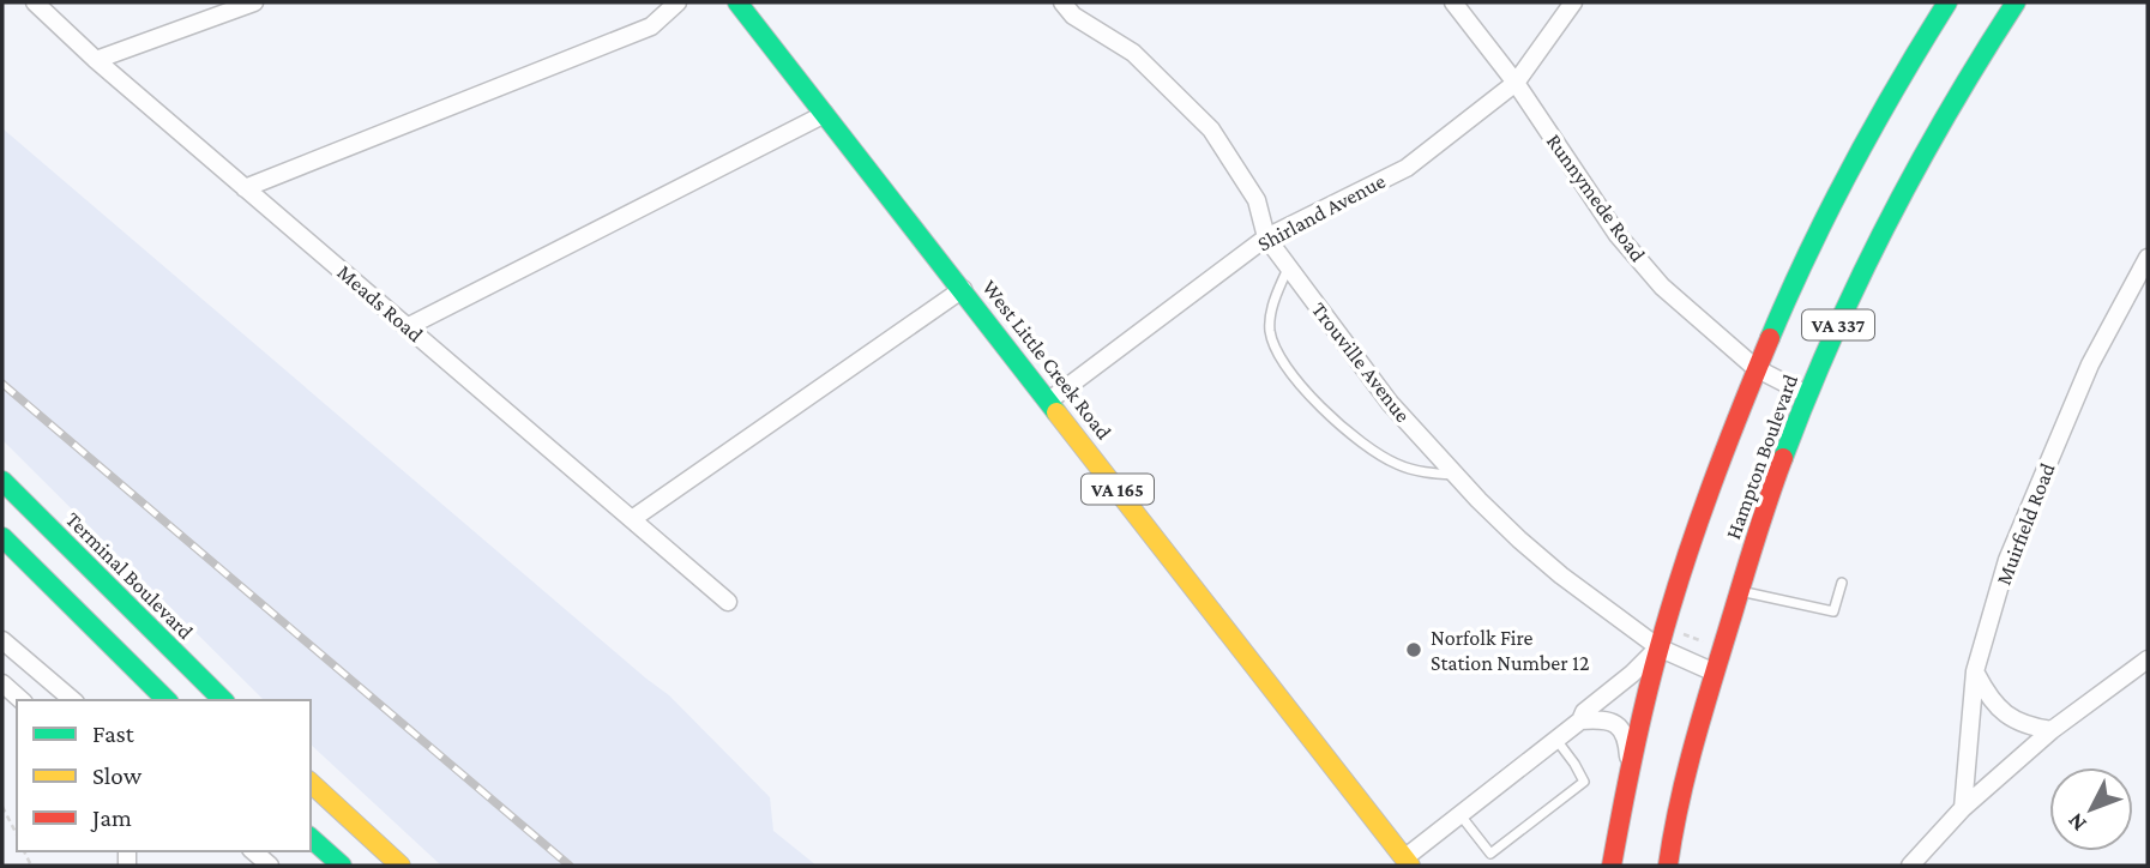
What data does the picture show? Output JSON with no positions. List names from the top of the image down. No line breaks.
{"streets":{"main road":["VA 337","West Little Creek Road","Hampton Boulevard","VA 165","Terminal Boulevard"],"street":["Runnymede Road","Shirland Avenue","Meads Road","Trouville Avenue","Muirfield Road"]},"crossings":[["Runnymede Road","Shirland Avenue"],["Runnymede Road","Hampton Boulevard"],["Shirland Avenue","West Little Creek Road"],["Shirland Avenue","Trouville Avenue"],["Trouville Avenue","Hampton Boulevard"]],"places":["Norfolk Fire Station Number 12"],"legend":["Fast","Slow","Jam"],"north":"bottom left"}
